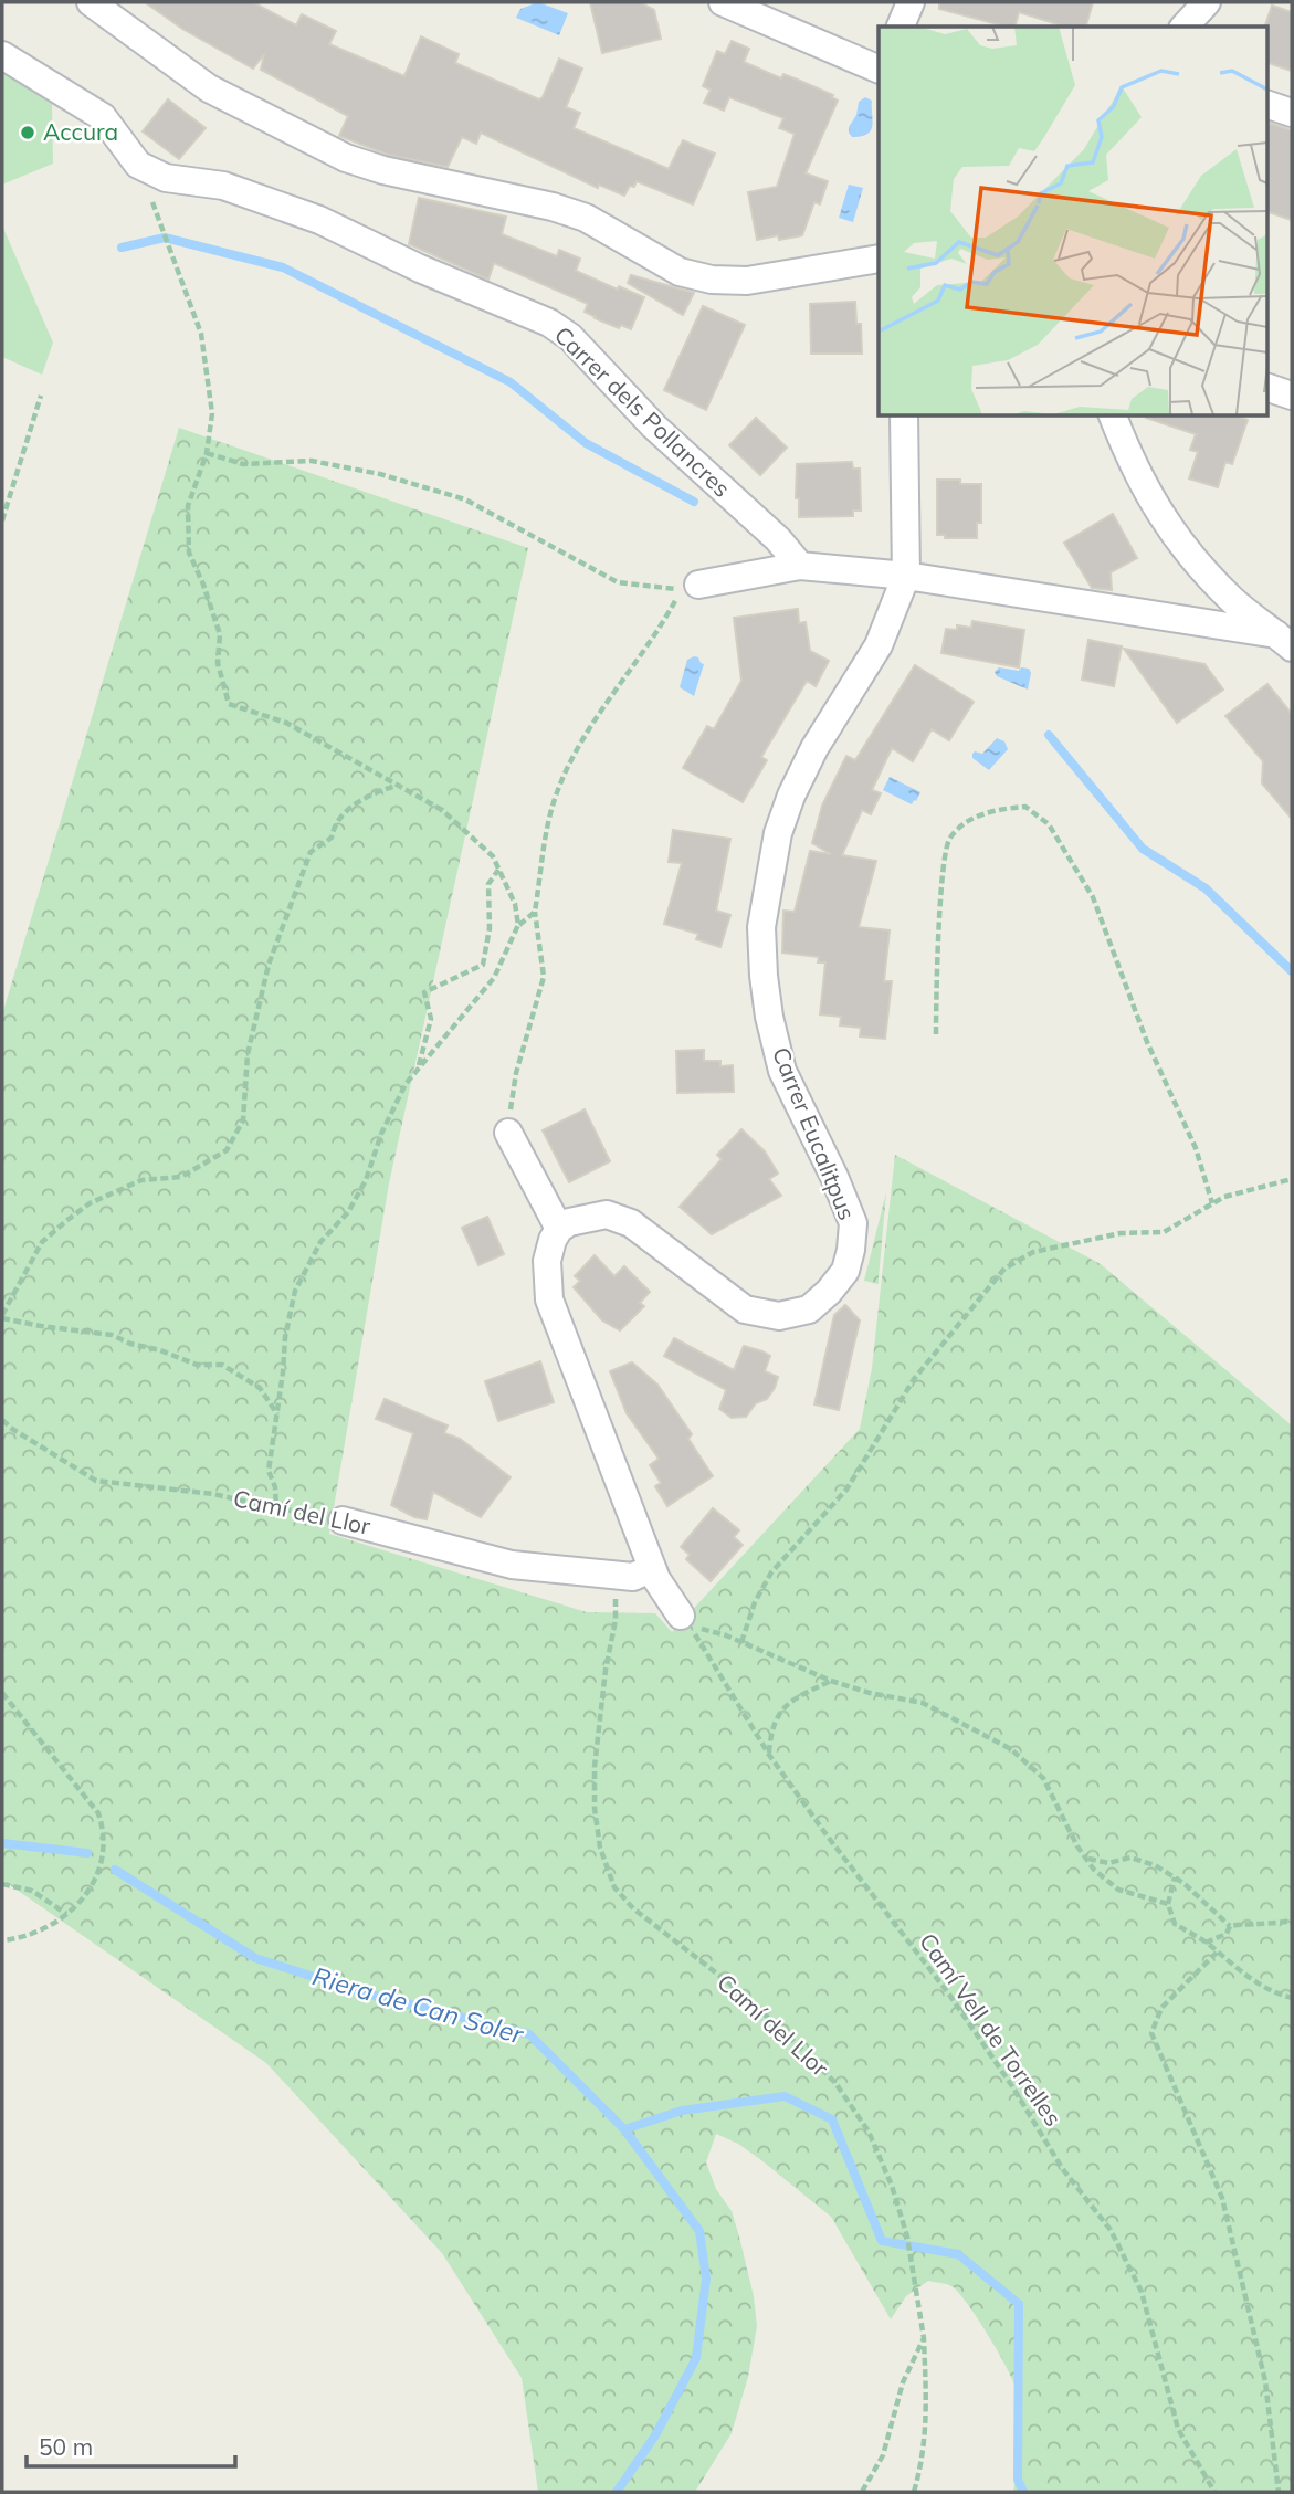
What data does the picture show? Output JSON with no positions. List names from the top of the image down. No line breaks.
{"streets":{"street":["Carrer dels Pollancres","Carrer Eucalitpus","Camí del Llor"],"path":["Camí Vell de Torrelles"]},"water":["Riera de Can Soler"],"places":["Accura"],"scale_bar":"50 m"}
